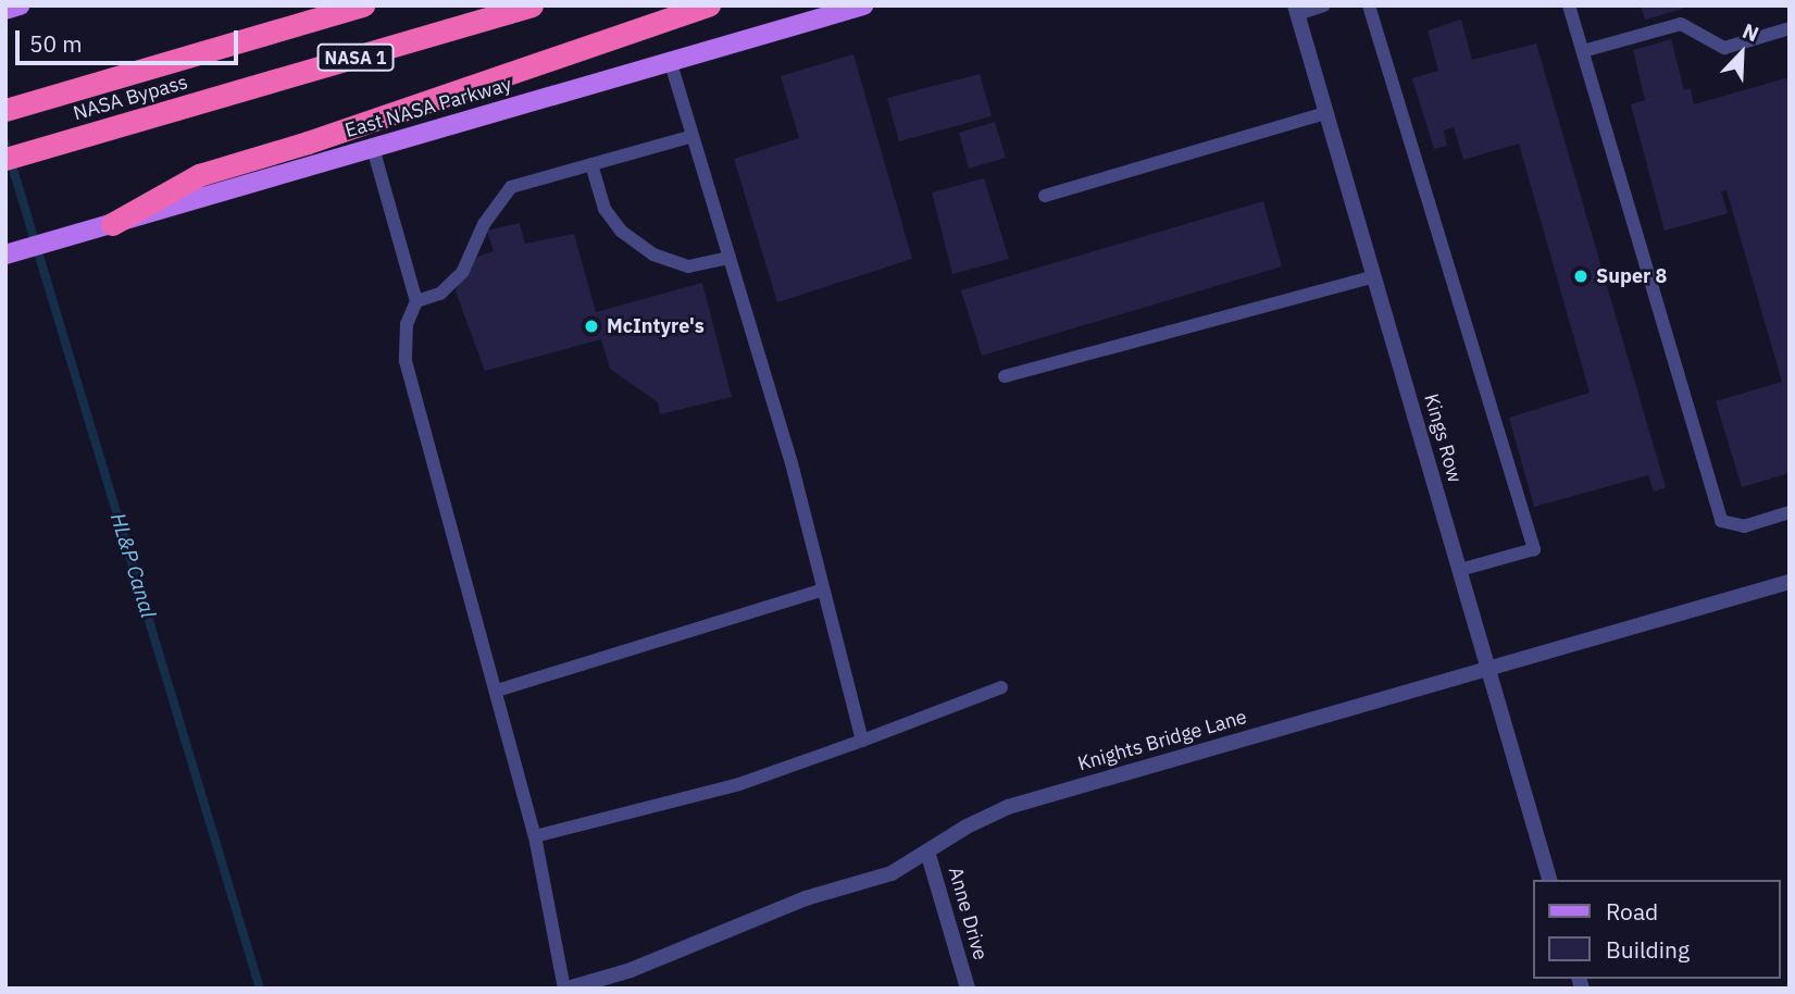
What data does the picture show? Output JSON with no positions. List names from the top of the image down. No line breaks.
{"streets":{"highway":["NASA 1","NASA Bypass"],"main road":["East NASA Parkway"],"street":["Kings Row","Knights Bridge Lane","Anne Drive"]},"crossings":[["Kings Row","Knights Bridge Lane"],["Knights Bridge Lane","Anne Drive"]],"water":["HL&P Canal"],"places":["Super 8","McIntyre's"],"legend":["Road","Building"],"scale_bar":"50 m","north":"top right"}
